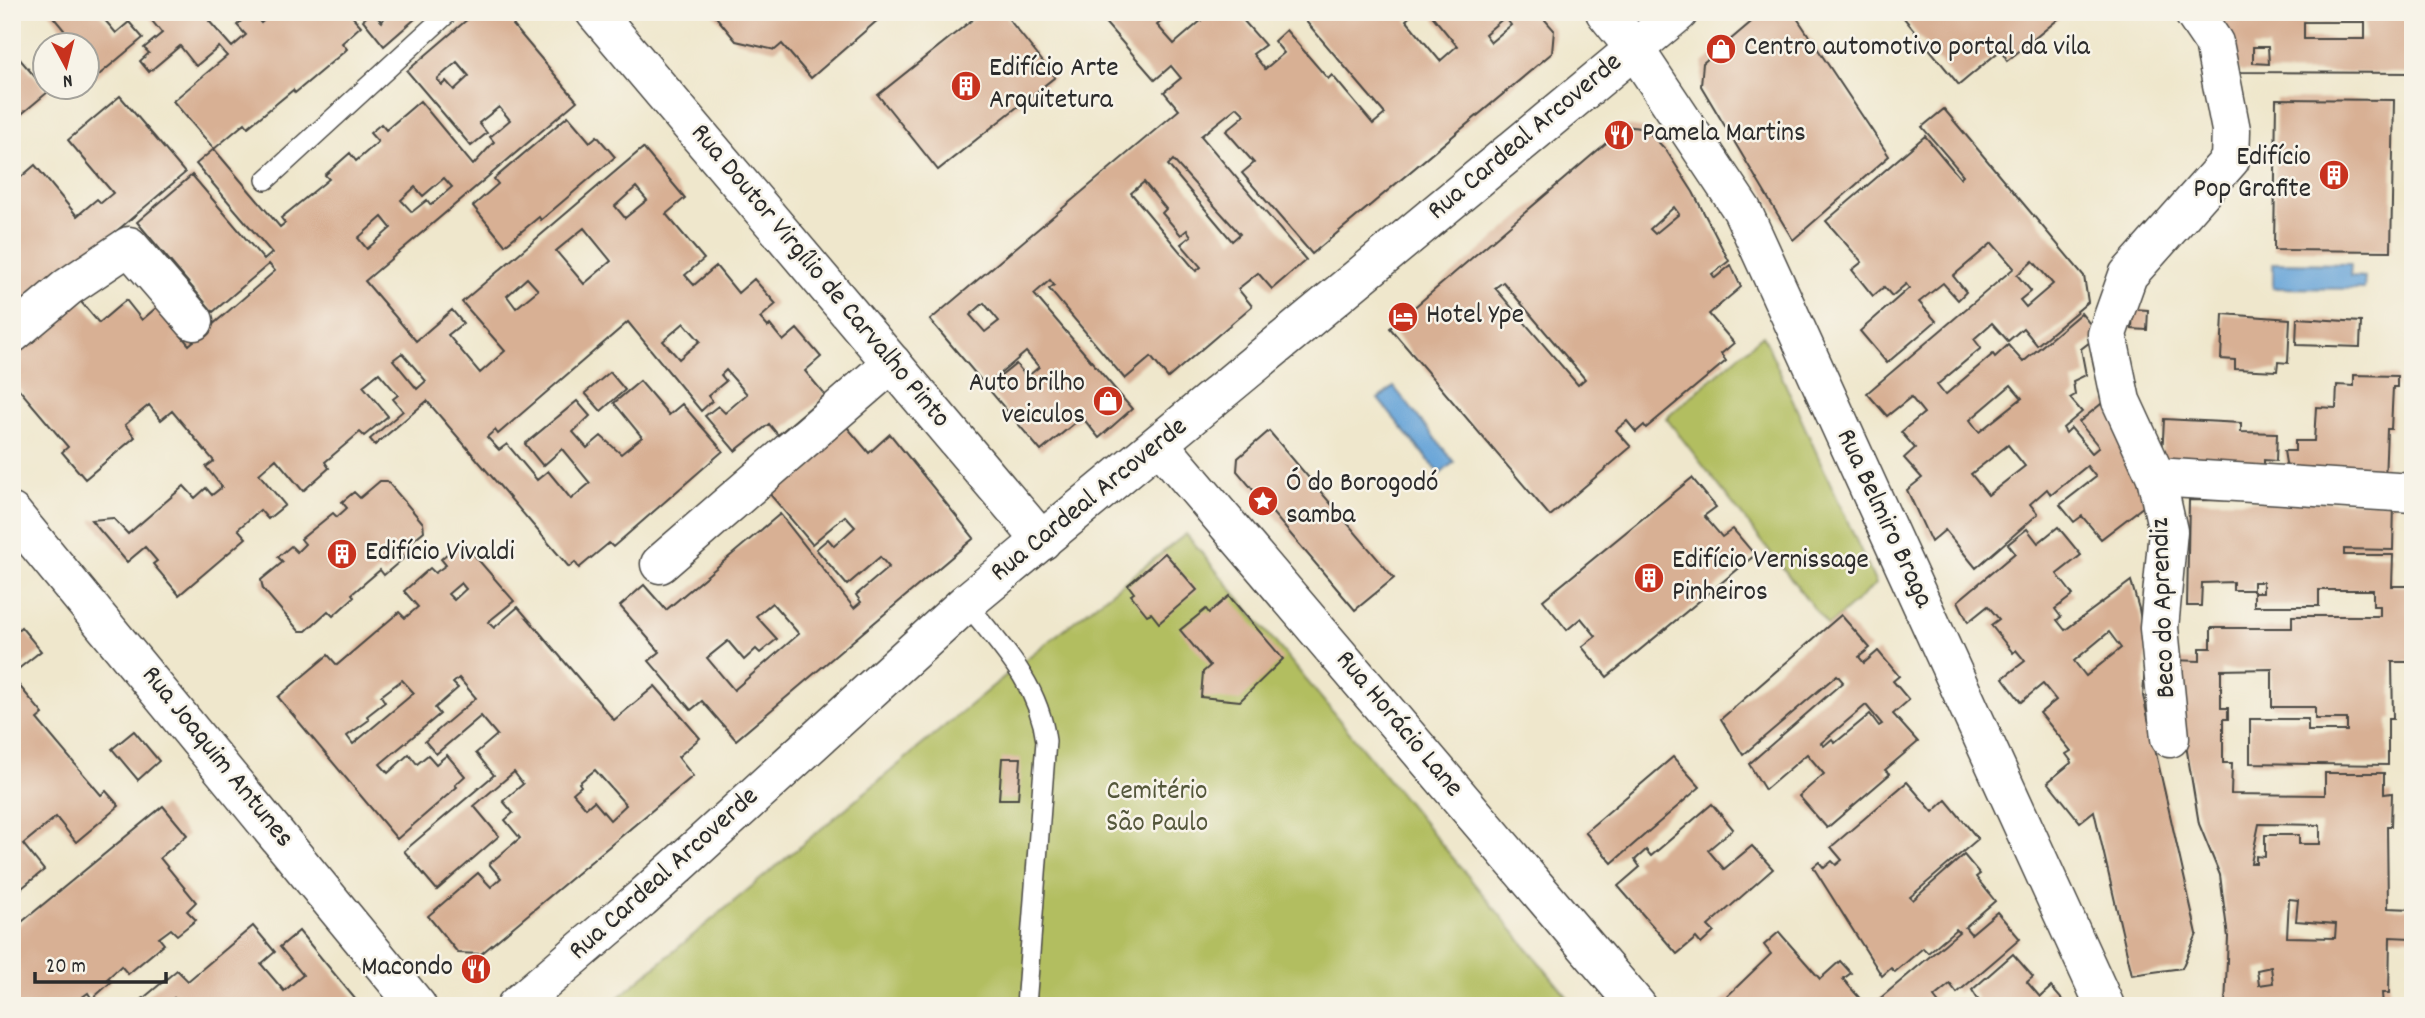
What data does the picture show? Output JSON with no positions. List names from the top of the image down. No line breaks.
{"streets":{"street":["Rua Cardeal Arcoverde","Rua Doutor Virgílio de Carvalho Pinto","Rua Belmiro Braga","Beco do Aprendiz","Rua Horácio Lane","Rua Joaquim Antunes"]},"crossings":[["Rua Cardeal Arcoverde","Rua Doutor Virgílio de Carvalho Pinto"],["Rua Cardeal Arcoverde","Rua Belmiro Braga"],["Rua Cardeal Arcoverde","Rua Horácio Lane"]],"parks":["Cemitério São Paulo"],"places":{"shop":["Centro automotivo portal da vila","Auto brilho veiculos"],"building":["Edifício Arte Arquitetura","Edifício Pop Grafite","Edifício Vivaldi","Edifício Vernissage Pinheiros"],"restaurant":["Pamela Martins","Macondo"],"hotel":["Hotel Ype"],"place":["Ó do Borogodó samba"]},"scale_bar":"20 m","north":"bottom"}
